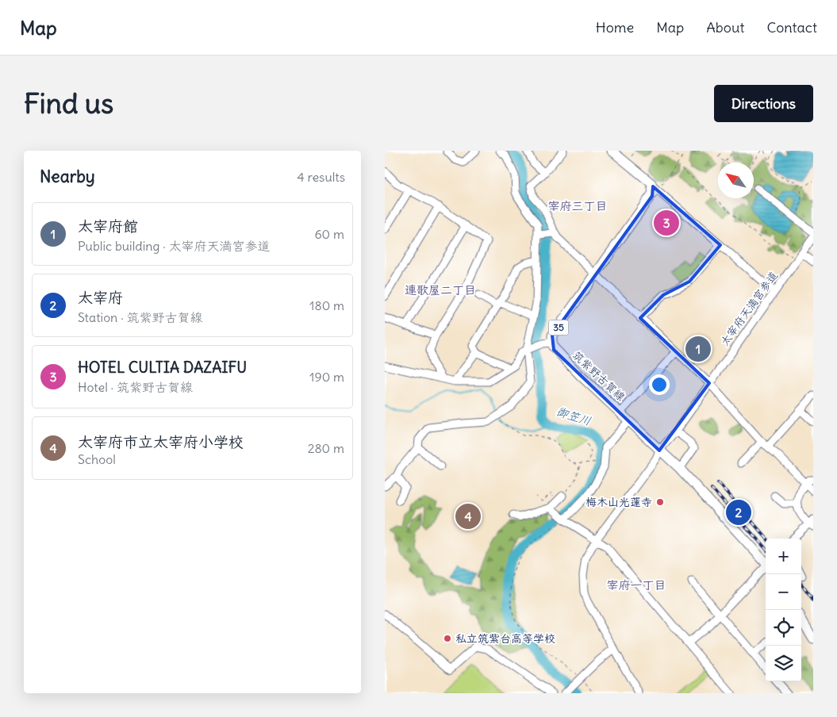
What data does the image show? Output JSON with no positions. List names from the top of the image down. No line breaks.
{"streets":{"main road":["35","筑紫野古賀線"],"street":["太宰府天満宮参道"]},"crossings":[["太宰府天満宮参道","筑紫野古賀線"],["35","筑紫野古賀線"]],"districts":["宰府三丁目","連歌屋二丁目","宰府一丁目"],"water":["御笠川"],"places":["梅木山光蓮寺","私立筑紫台高等学校"],"north":"top left","page":{"header":"Map","nav":["Home","Map","About","Contact"],"buttons":"Directions","title":"Find us","heading":["Nearby","4 results"],"list":[{"mark":"1","name":"太宰府館","note":"Public building · 太宰府天満宮参道","value":"60 m"},{"mark":"2","name":"太宰府","note":"Station · 筑紫野古賀線","value":"180 m"},{"mark":"3","name":"HOTEL CULTIA DAZAIFU","note":"Hotel · 筑紫野古賀線","value":"190 m"},{"mark":"4","name":"太宰府市立太宰府小学校","note":"School","value":"280 m"}],"pins":["3","1","2","4"],"map_buttons":["+","−"]}}
